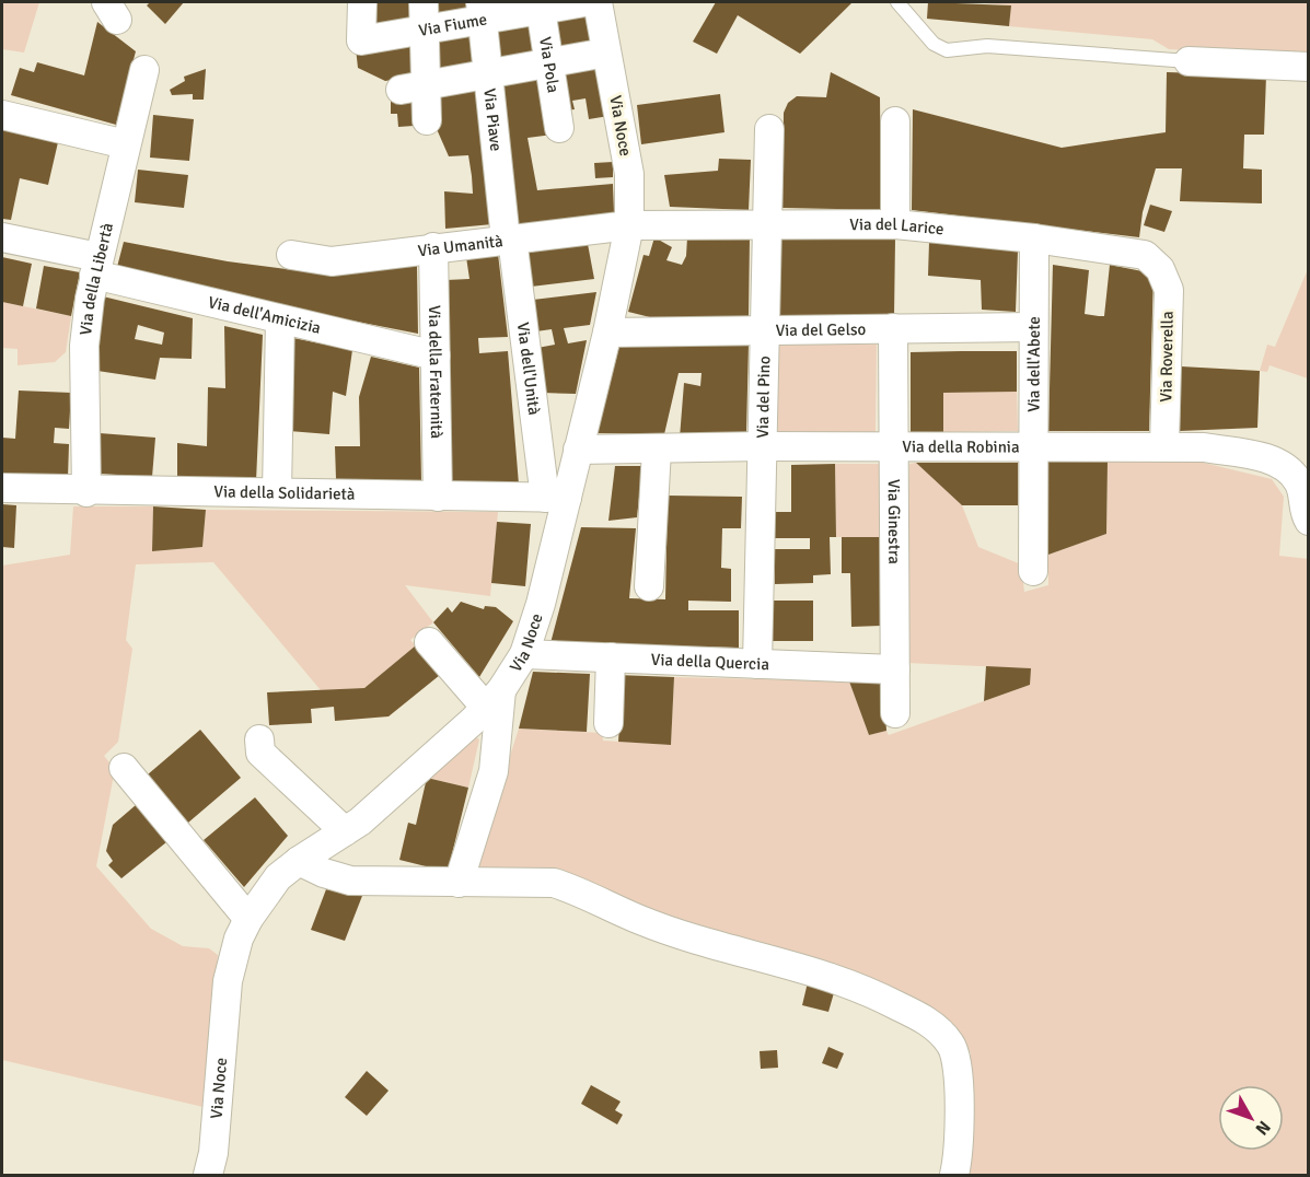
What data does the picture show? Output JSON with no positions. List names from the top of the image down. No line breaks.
{"streets":{"street":["Via Fiume","Via Pola","Via Piave","Via Noce","Via del Larice","Via Umanità","Via della Libertà","Via dell'Amicizia","Via del Gelso","Via Roverella","Via dell'Abete","Via dell'Unità","Via della Fraternità","Via del Pino","Via della Robinia","Via della Solidarietà","Via Ginestra","Via della Quercia"]},"crossings":[["Via Fiume","Via Pola"],["Via Fiume","Via Piave"],["Via Piave","Via Umanità"],["Via Piave","Via dell'Unità"],["Via Noce","Via del Larice"],["Via Noce","Via Umanità"],["Via Noce","Via del Gelso"],["Via Noce","Via dell'Unità"],["Via Noce","Via della Robinia"],["Via Noce","Via della Solidarietà"],["Via Noce","Via della Quercia"],["Via del Larice","Via Umanità"],["Via del Larice","Via Roverella"],["Via del Larice","Via dell'Abete"],["Via del Larice","Via del Pino"],["Via Umanità","Via dell'Unità"],["Via Umanità","Via della Fraternità"],["Via della Libertà","Via dell'Amicizia"],["Via della Libertà","Via della Solidarietà"],["Via dell'Amicizia","Via della Fraternità"],["Via del Gelso","Via dell'Abete"],["Via del Gelso","Via del Pino"],["Via del Gelso","Via Ginestra"],["Via Roverella","Via della Robinia"],["Via dell'Abete","Via della Robinia"],["Via dell'Unità","Via della Solidarietà"],["Via della Fraternità","Via della Solidarietà"],["Via del Pino","Via della Robinia"],["Via del Pino","Via della Quercia"],["Via della Robinia","Via Ginestra"],["Via Ginestra","Via della Quercia"]],"north":"bottom right"}
